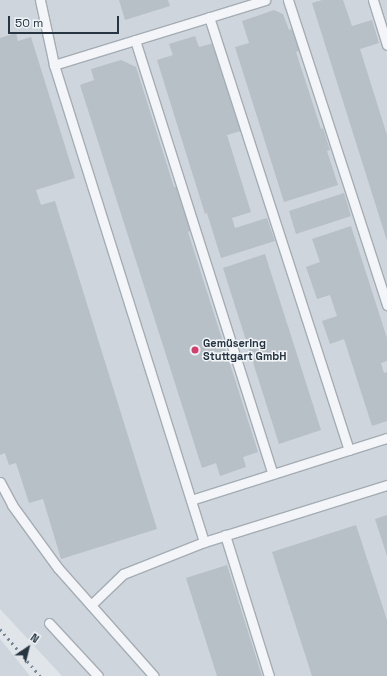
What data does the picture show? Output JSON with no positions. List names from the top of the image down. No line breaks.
{"places":["Gemüsering Stuttgart GmbH"],"scale_bar":"50 m","north":"top right"}
